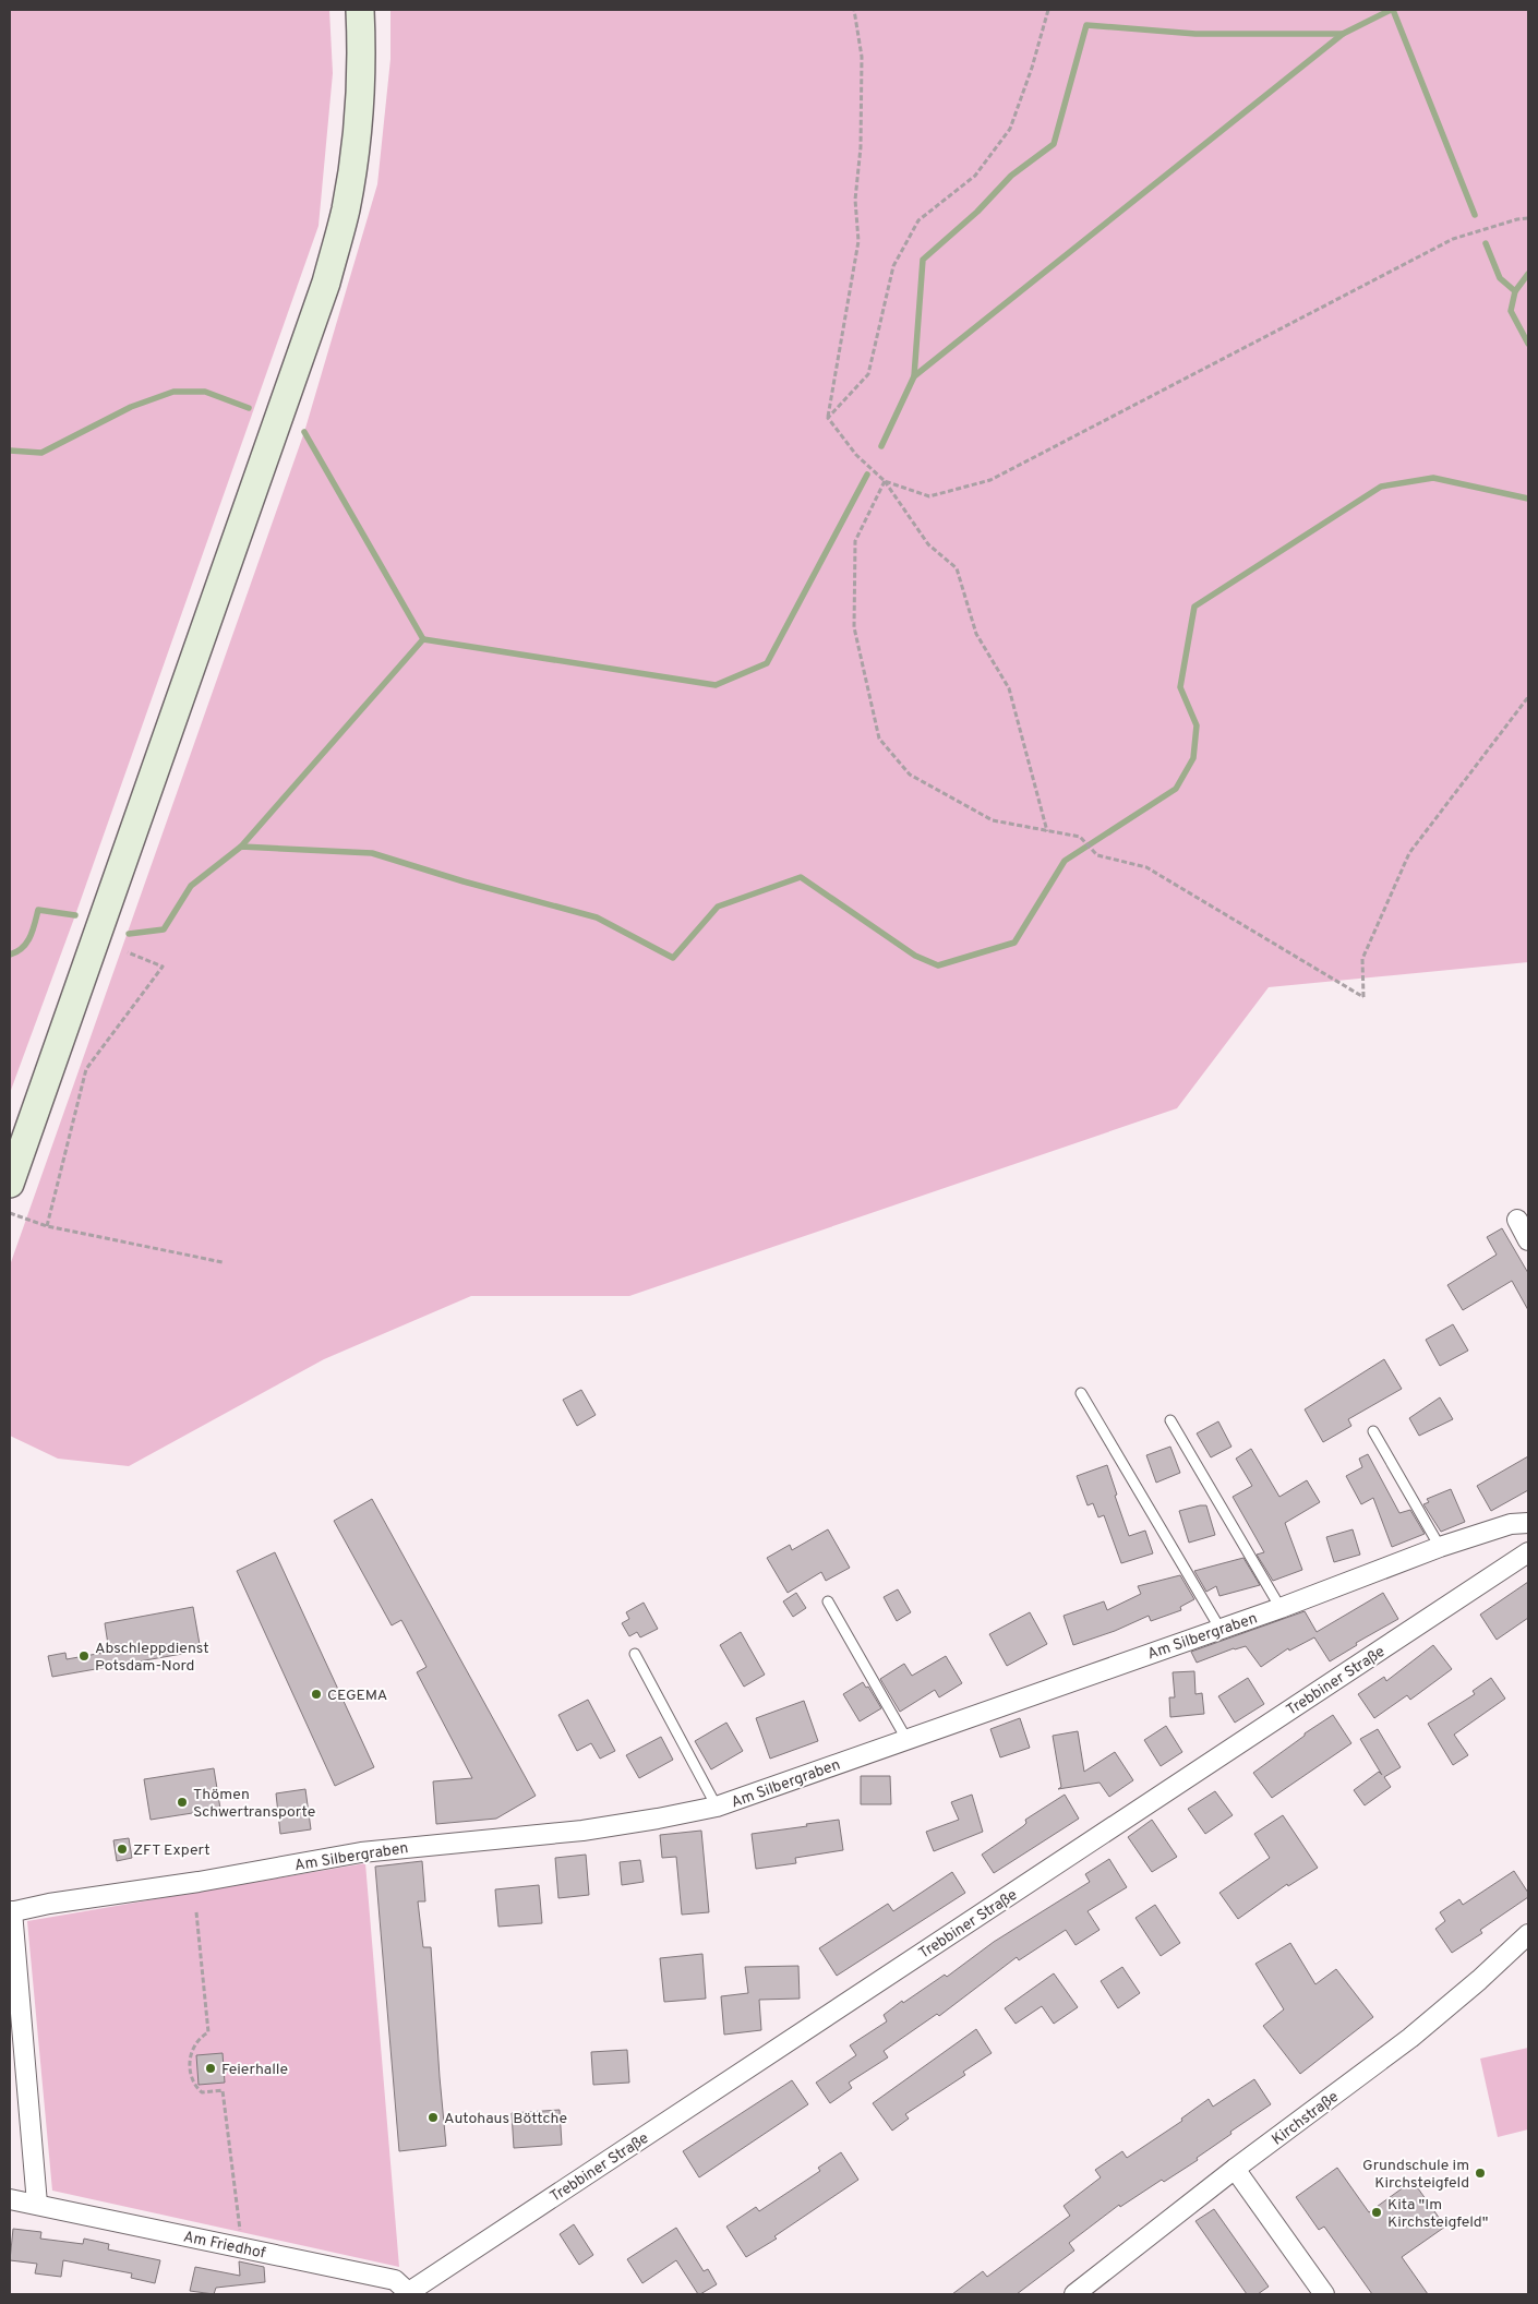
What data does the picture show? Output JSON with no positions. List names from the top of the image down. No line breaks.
{"streets":{"street":["Am Silbergraben","Trebbiner Straße","Kirchstraße","Am Friedhof"]},"crossings":[["Trebbiner Straße","Am Friedhof"]],"places":["Abschleppdienst Potsdam-Nord","CEGEMA","Thömen Schwertransporte","ZFT Expert","Feierhalle","Autohaus Böttche","Grundschule im Kirchsteigfeld","Kita \"Im Kirchsteigfeld\""]}
